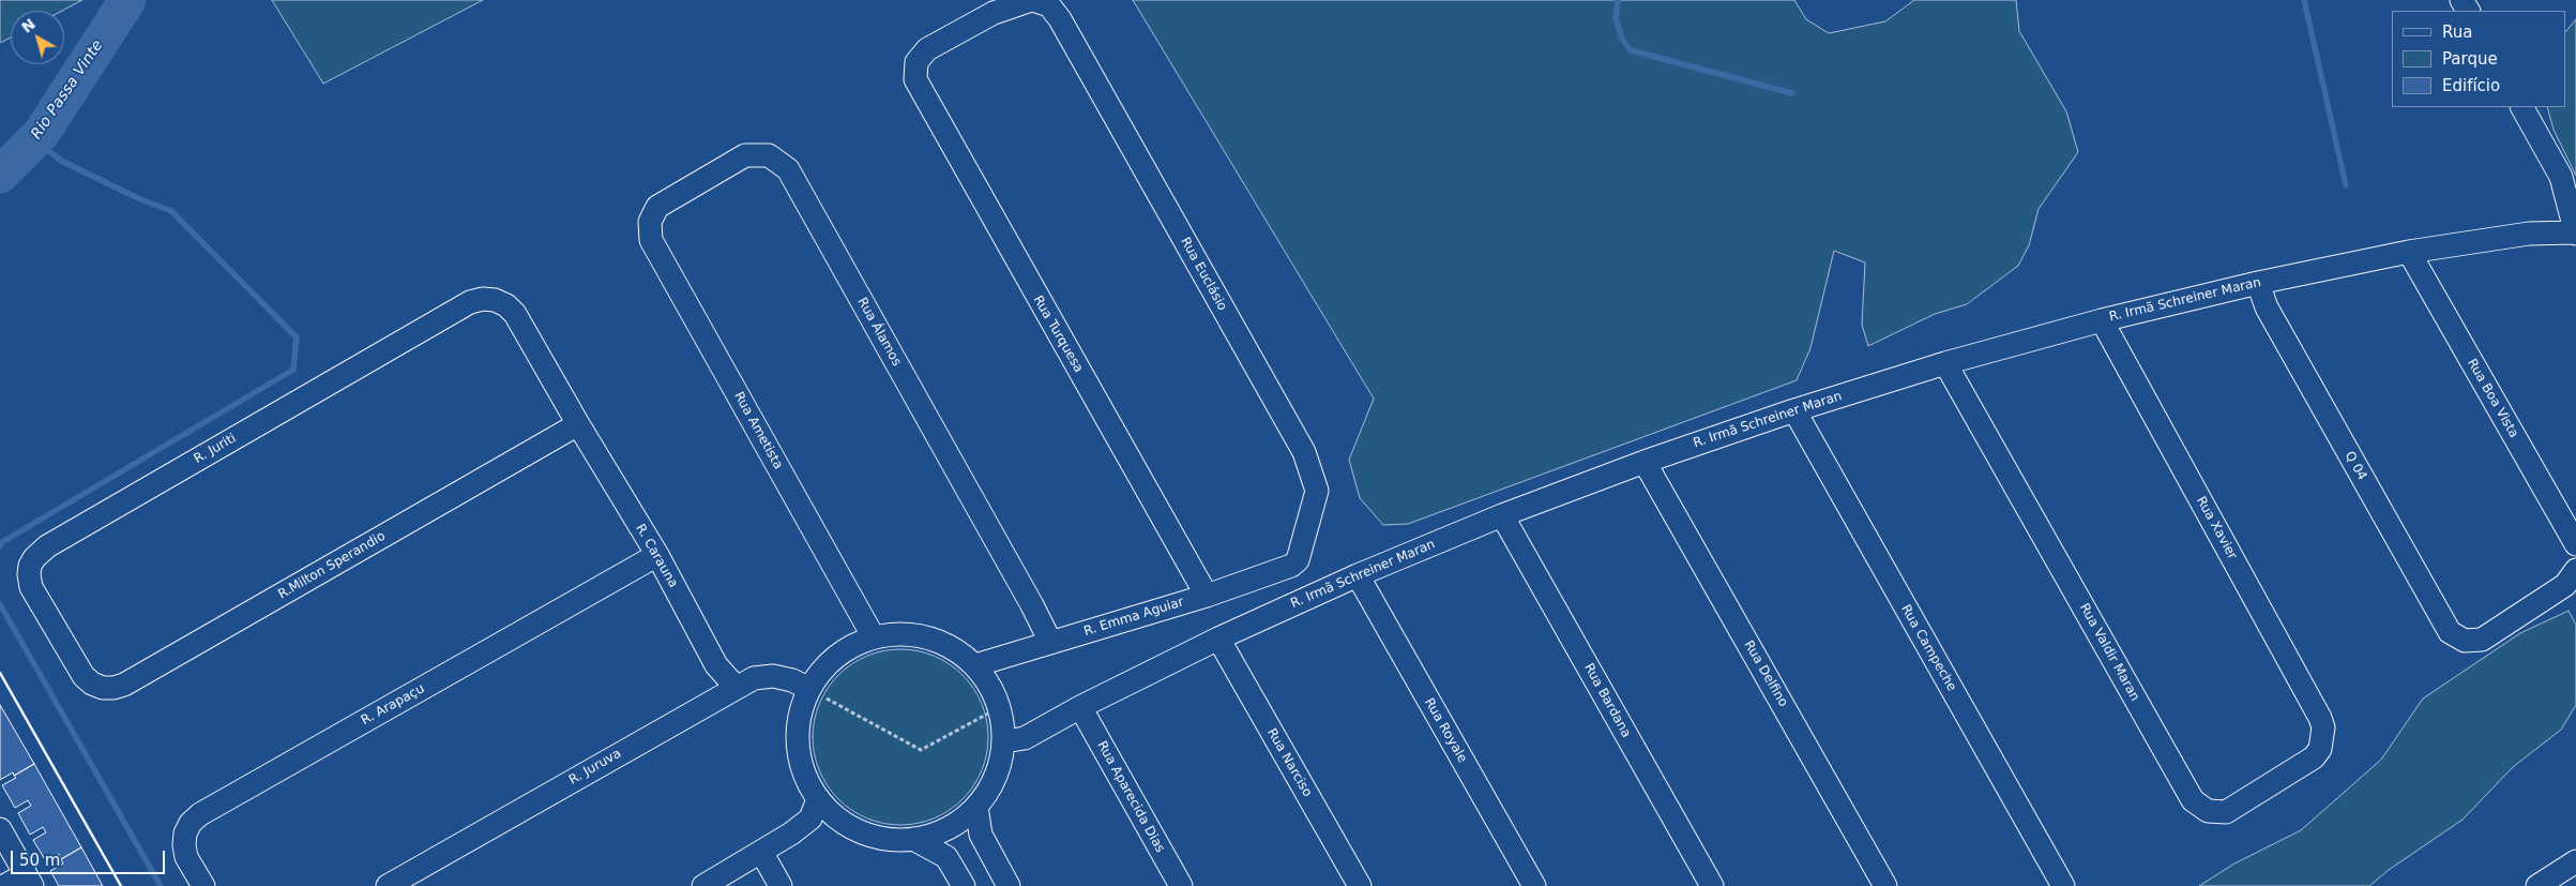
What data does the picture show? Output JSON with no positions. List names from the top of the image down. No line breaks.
{"streets":{"street":["Rua Euclásio","R. Irmã Schreiner Maran","Rua Álamos","Rua Turquesa","Rua Boa Vista","Rua Ametista","R. Juriti","Q 04","Rua Xavier","R. Carauna","R.Milton Sperandio","R. Emma Aguiar","Rua Campeche","Rua Valdir Maran","Rua Delfino","Rua Bardana","R. Arapaçu","Rua Royale","Rua Narciso","R. Juruva","Rua Aparecida Dias"]},"crossings":[["Rua Euclásio","Rua Turquesa"],["Rua Euclásio","R. Emma Aguiar"],["R. Irmã Schreiner Maran","Rua Boa Vista"],["R. Irmã Schreiner Maran","Q 04"],["R. Irmã Schreiner Maran","Rua Xavier"],["R. Irmã Schreiner Maran","Rua Campeche"],["R. Irmã Schreiner Maran","Rua Valdir Maran"],["R. Irmã Schreiner Maran","Rua Delfino"],["R. Irmã Schreiner Maran","Rua Bardana"],["R. Irmã Schreiner Maran","Rua Royale"],["R. Irmã Schreiner Maran","Rua Narciso"],["R. Irmã Schreiner Maran","Rua Aparecida Dias"],["Rua Álamos","Rua Ametista"],["Rua Álamos","R. Emma Aguiar"],["Rua Turquesa","R. Emma Aguiar"],["R. Juriti","R. Carauna"],["R. Juriti","R.Milton Sperandio"],["Rua Xavier","Rua Valdir Maran"],["R. Carauna","R.Milton Sperandio"],["R. Carauna","R. Arapaçu"],["R. Carauna","R. Juruva"]],"water":["Rio Passa Vinte"],"legend":["Rua","Parque","Edifício"],"scale_bar":"50 m","north":"top left"}
